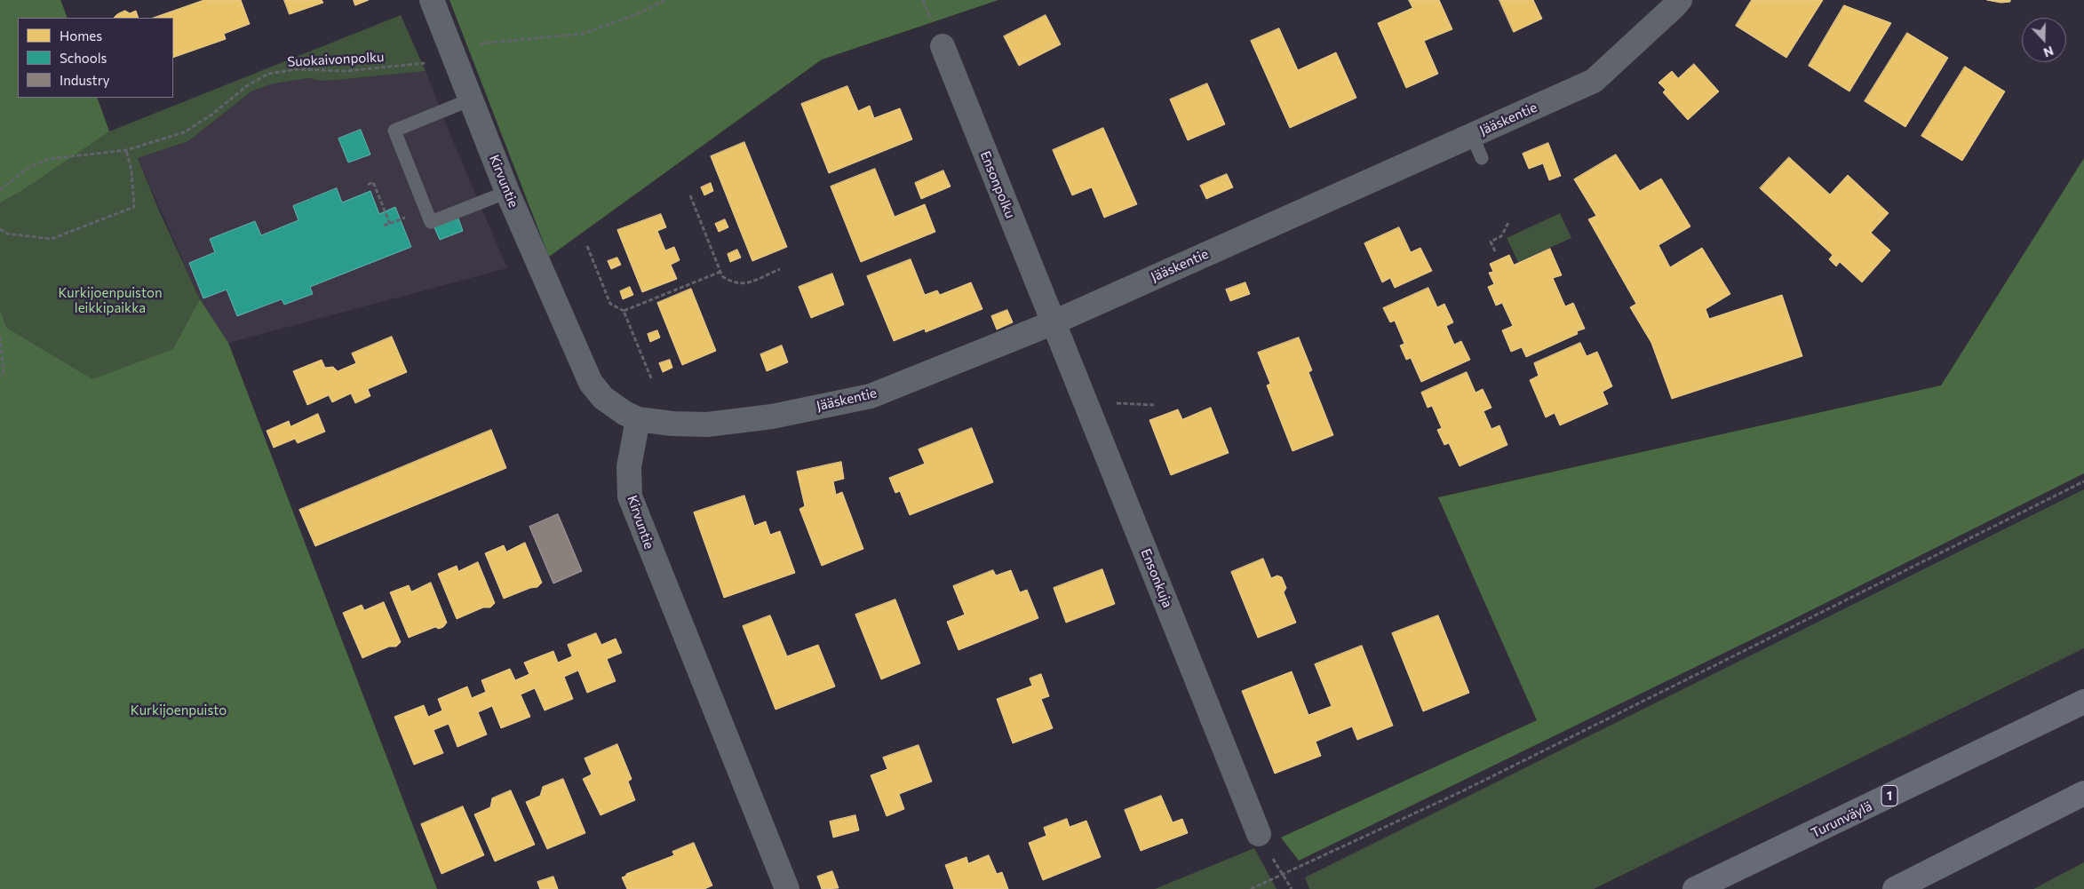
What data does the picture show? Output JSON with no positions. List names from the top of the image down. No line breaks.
{"streets":{"highway":["1","Turunväylä"],"street":["Jääskentie","Kirvuntie","Ensonpolku","Ensonkuja"],"path":["Suokaivonpolku"]},"crossings":[["Jääskentie","Kirvuntie"],["Jääskentie","Ensonpolku"],["Jääskentie","Ensonkuja"],["Ensonpolku","Ensonkuja"]],"parks":["Kurkijoenpuiston leikkipaikka","Kurkijoenpuisto"],"legend":["Homes","Schools","Industry"],"north":"bottom"}
